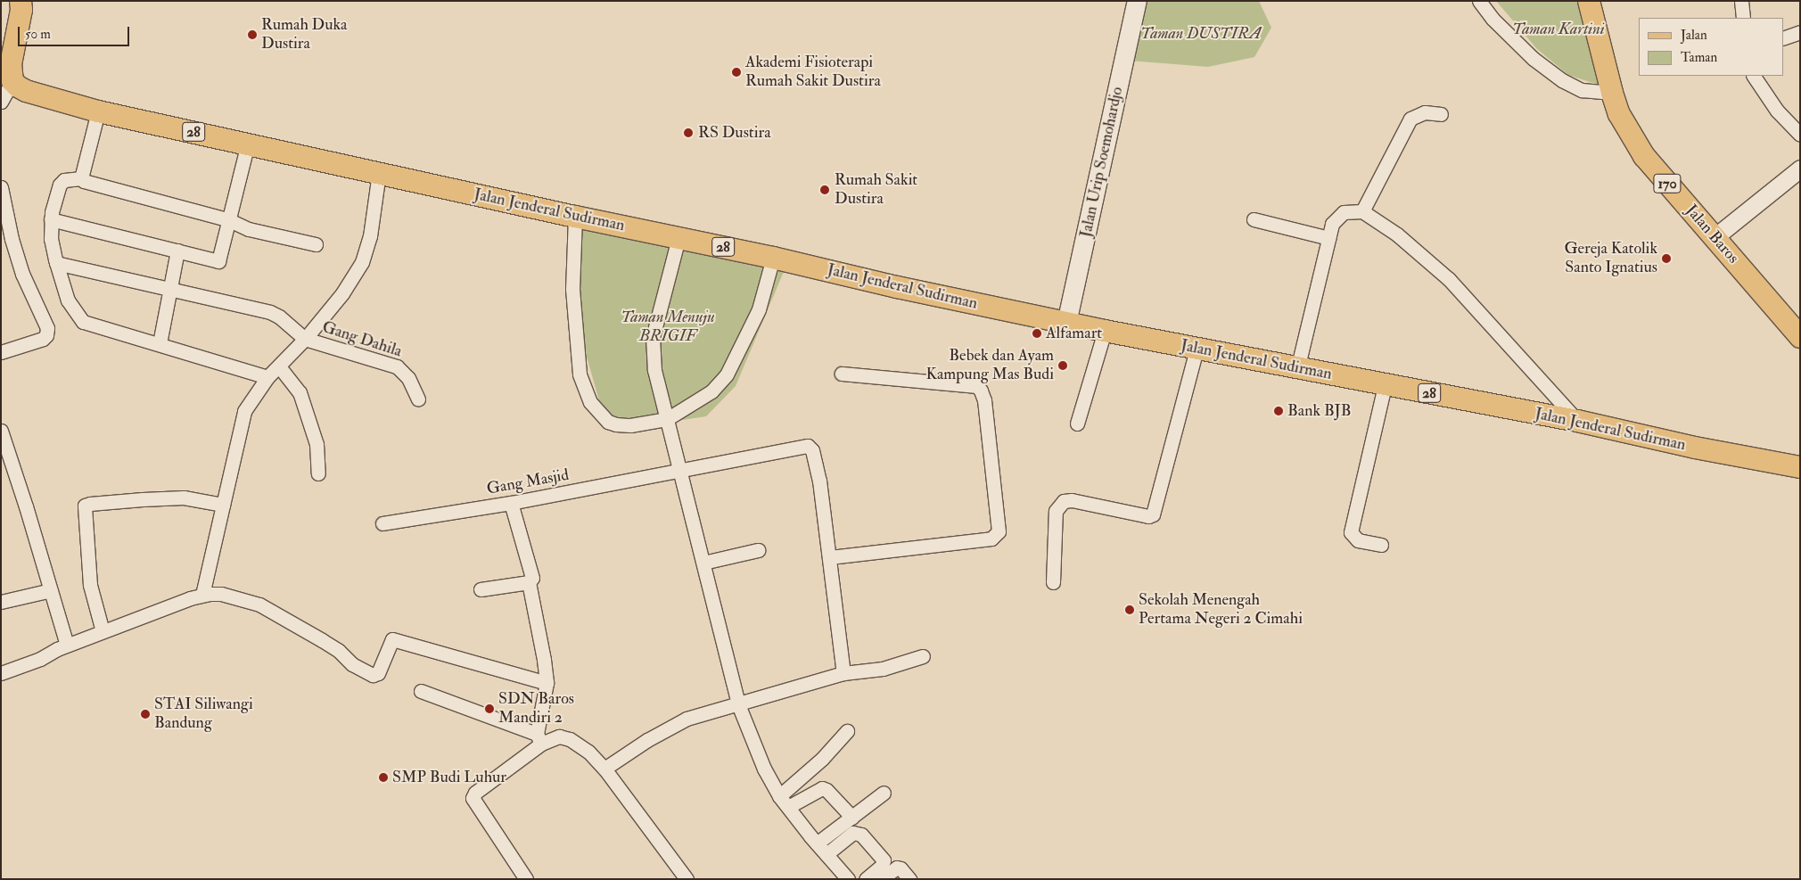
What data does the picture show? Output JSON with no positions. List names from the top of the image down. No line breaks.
{"streets":{"main road":["28","Jalan Urip Soemohardjo","170","Jalan Jenderal Sudirman","Jalan Baros"],"street":["Gang Dahila","Gang Masjid"]},"crossings":[["Jalan Urip Soemohardjo","Jalan Jenderal Sudirman"]],"parks":["Taman Kartini","Taman DUSTIRA","Taman Menuju BRIGIF"],"places":["Rumah Duka Dustira","Akademi Fisioterapi Rumah Sakit Dustira","RS Dustira","Rumah Sakit Dustira","Gereja Katolik Santo Ignatius","Alfamart","Bebek dan Ayam Kampung Mas Budi","Bank BJB","Sekolah Menengah Pertama Negeri 2 Cimahi","SDN Baros Mandiri 2","STAI Siliwangi Bandung","SMP Budi Luhur"],"legend":["Jalan","Taman"],"scale_bar":"50 m"}
